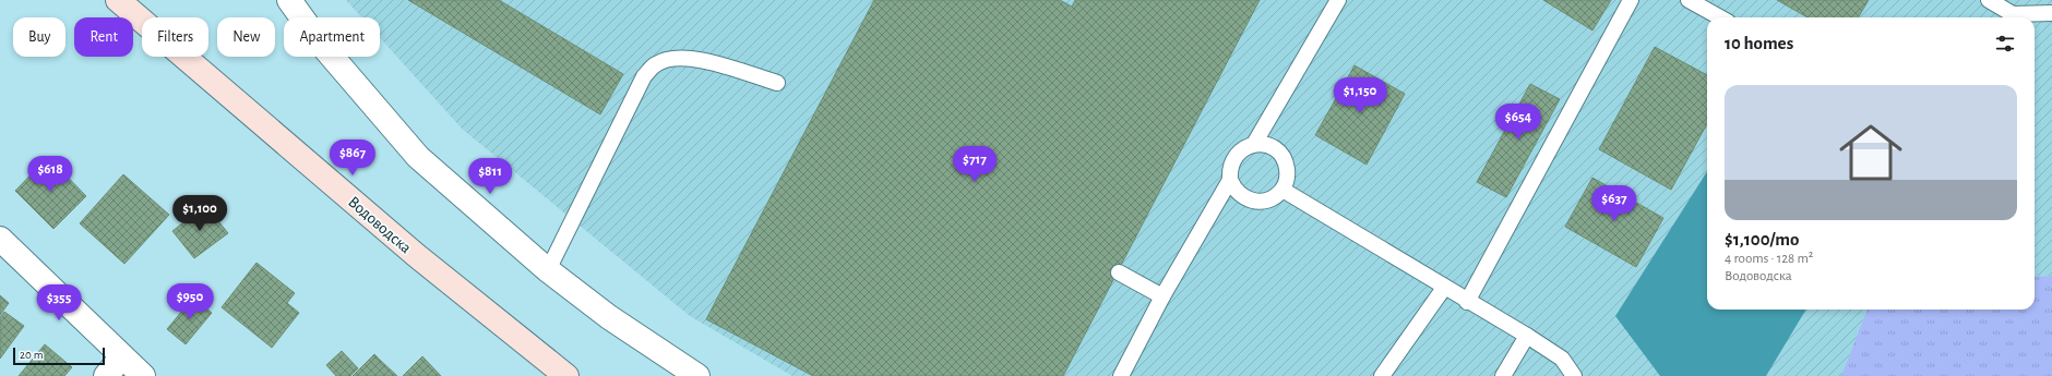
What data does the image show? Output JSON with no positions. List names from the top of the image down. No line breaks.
{"streets":{"main road":["Водоводска"]},"scale_bar":"20 m","page":{"chip":["Buy","Rent","Filters","New","Apartment"],"heading":"10 homes","list":[{"name":"$1,100/mo","note":"4 rooms · 128 m² · Водоводска"}],"price":["$1,150","$654","$867","$717","$618","$811","$637","$1,100","$950","$355"],"scale":"20 m"}}
